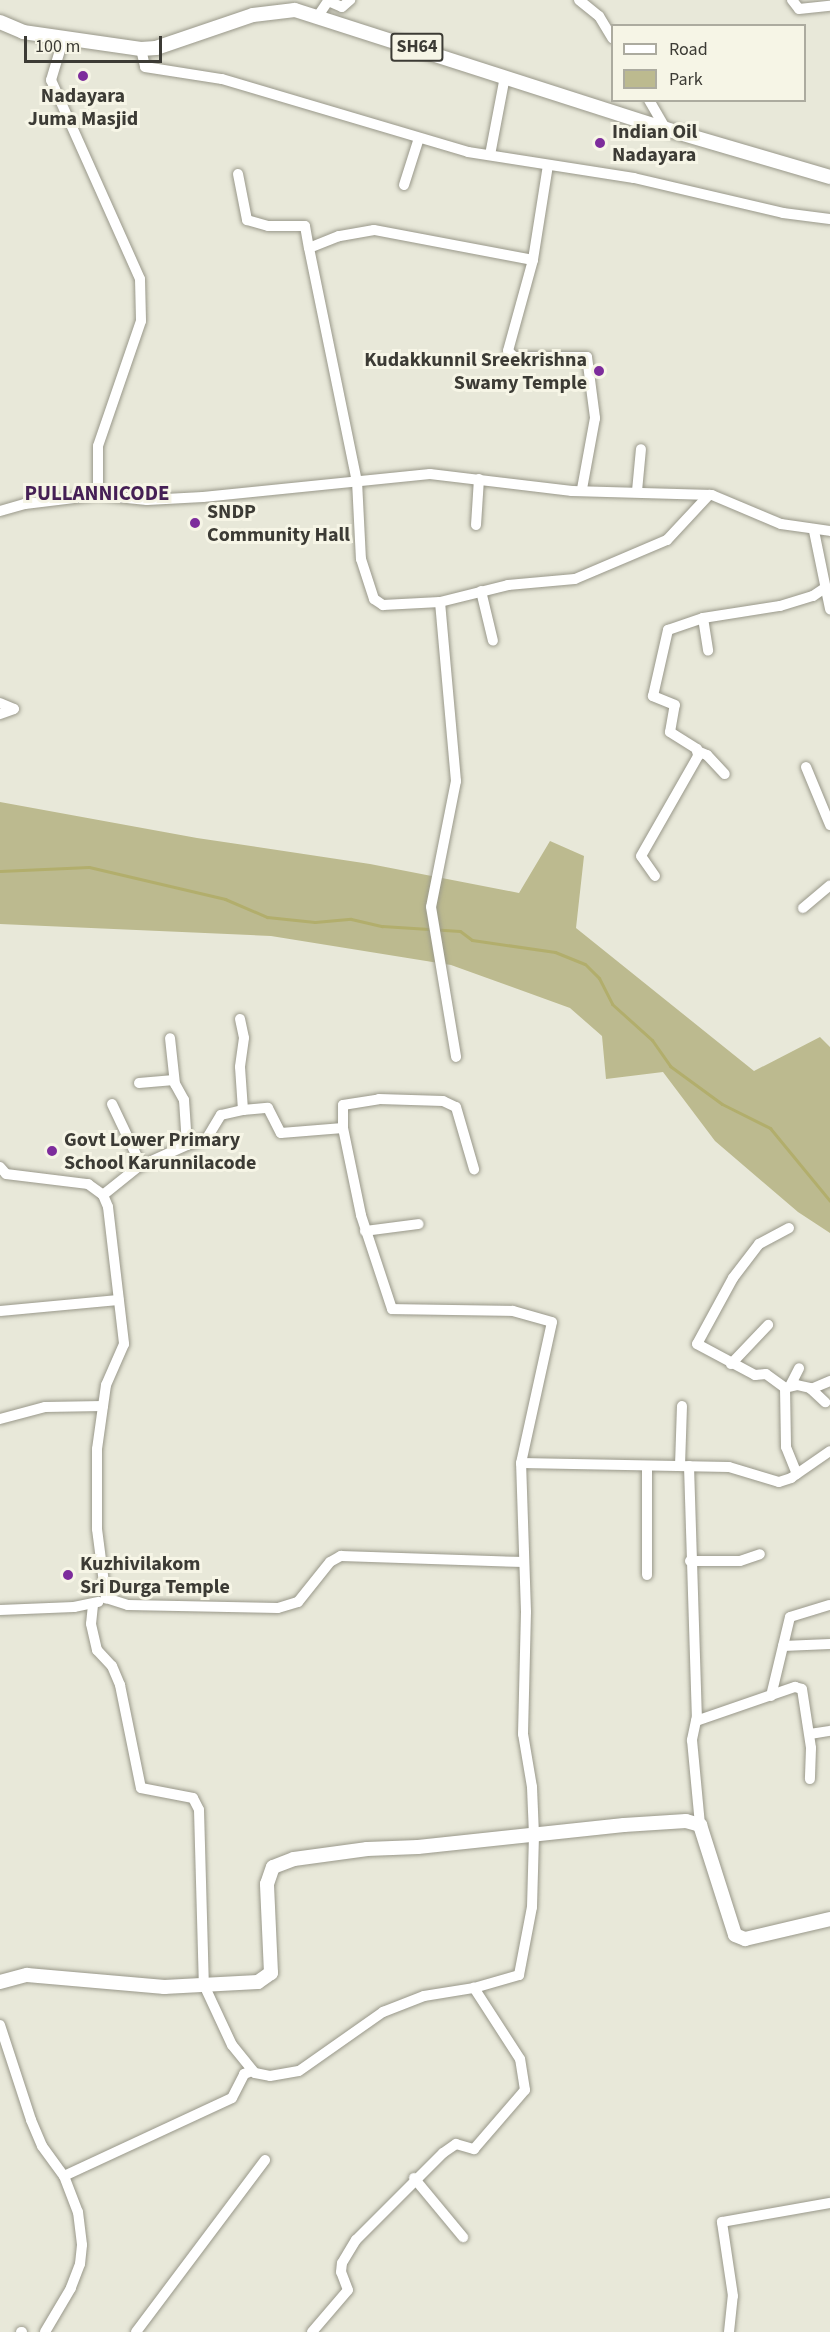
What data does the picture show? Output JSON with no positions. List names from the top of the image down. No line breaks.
{"streets":{"main road":["SH64"]},"districts":["PULLANNICODE"],"places":["Nadayara Juma Masjid","Indian Oil Nadayara","Kudakkunnil Sreekrishna Swamy Temple","SNDP Community Hall","Govt Lower Primary School Karunnilacode","Kuzhivilakom Sri Durga Temple"],"legend":["Road","Park"],"scale_bar":"100 m"}
